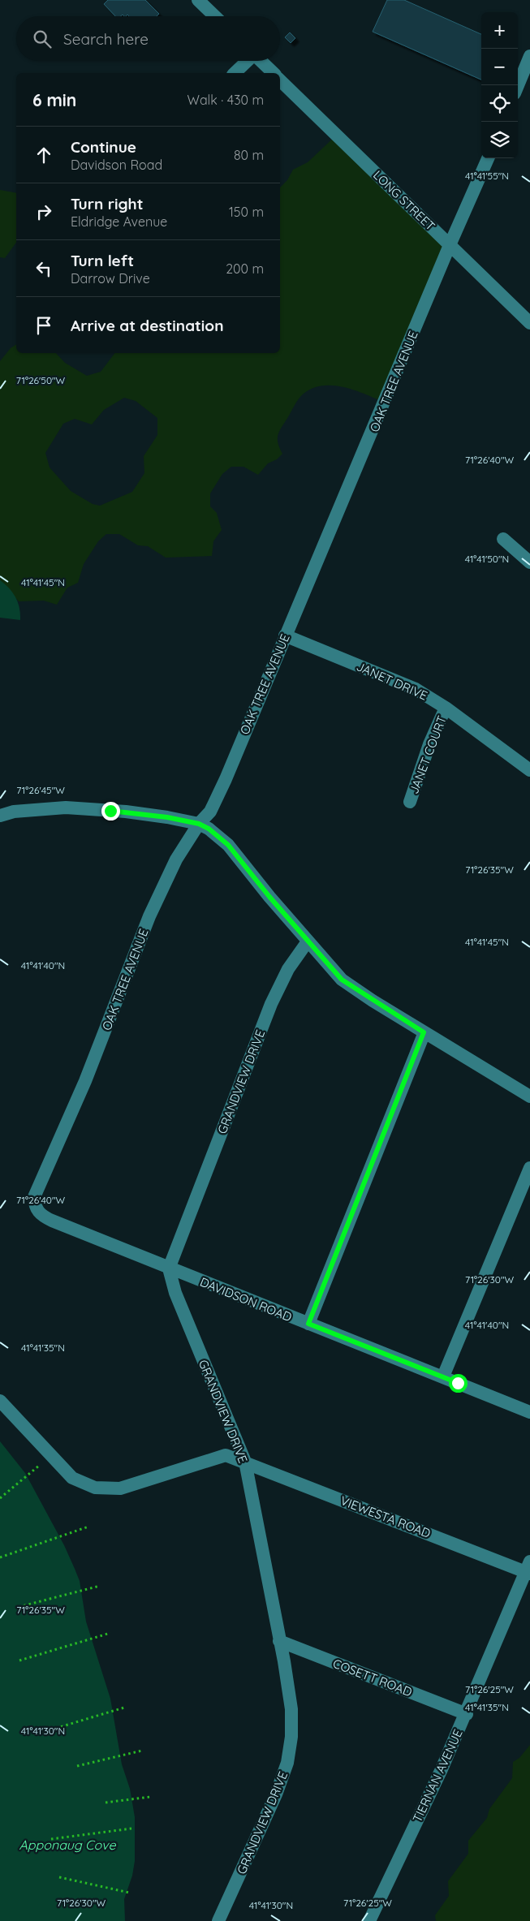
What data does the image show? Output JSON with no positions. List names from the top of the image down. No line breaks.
{"streets":{"street":["LONG STREET","OAK TREE AVENUE","JANET DRIVE","JANET COURT","GRANDVIEW DRIVE","DAVIDSON ROAD","VIEWESTA ROAD","COSETT ROAD","TIERNAN AVENUE"]},"crossings":[["LONG STREET","OAK TREE AVENUE"],["OAK TREE AVENUE","JANET DRIVE"],["OAK TREE AVENUE","DAVIDSON ROAD"],["JANET DRIVE","JANET COURT"],["GRANDVIEW DRIVE","DAVIDSON ROAD"],["GRANDVIEW DRIVE","VIEWESTA ROAD"],["GRANDVIEW DRIVE","COSETT ROAD"],["VIEWESTA ROAD","TIERNAN AVENUE"],["COSETT ROAD","TIERNAN AVENUE"]],"water":["Apponaug Cove"],"page":{"map_buttons":["+","−"],"search":"Search here","heading":["6 min","Walk · 430 m"],"list":[["Continue","Davidson Road","80 m"],["Turn right","Eldridge Avenue","150 m"],["Turn left","Darrow Drive","200 m"],"Arrive at destination"]},"coordinates":["41°41'55\"N","71°26'50\"W","71°26'40\"W","41°41'50\"N","41°41'45\"N","71°26'45\"W","71°26'35\"W","41°41'40\"N","71°26'30\"W","41°41'35\"N","71°26'25\"W","41°41'30\"N"]}
